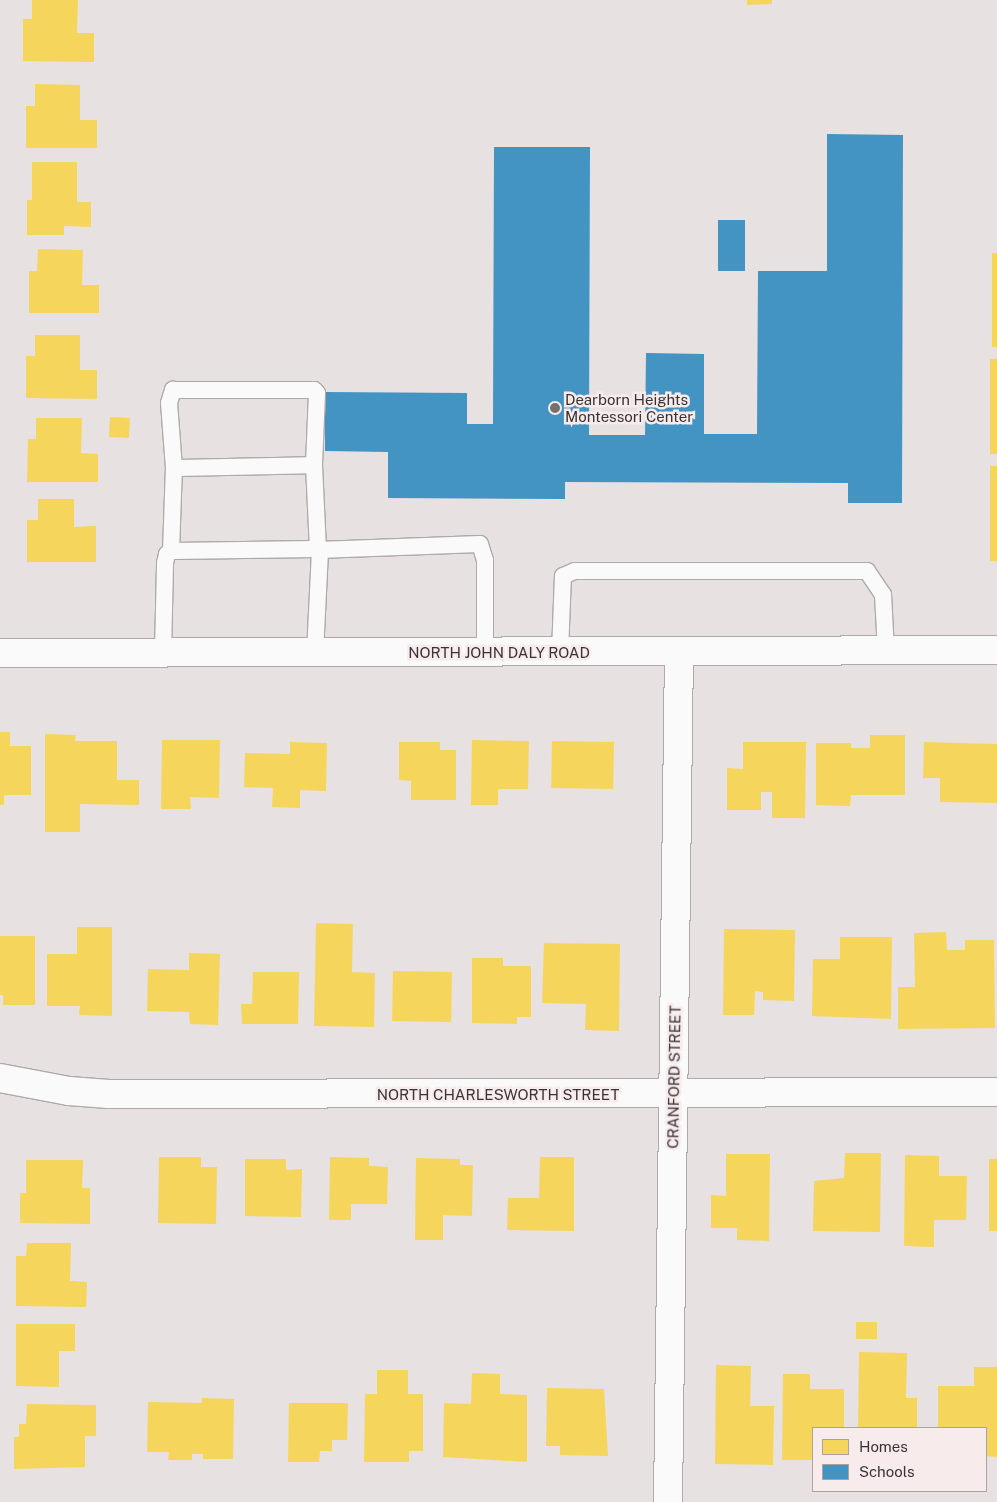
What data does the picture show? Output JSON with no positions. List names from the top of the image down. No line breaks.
{"streets":{"street":["NORTH JOHN DALY ROAD","CRANFORD STREET","NORTH CHARLESWORTH STREET"]},"crossings":[["NORTH JOHN DALY ROAD","CRANFORD STREET"],["CRANFORD STREET","NORTH CHARLESWORTH STREET"]],"places":["Dearborn Heights Montessori Center"],"legend":["Homes","Schools"]}
